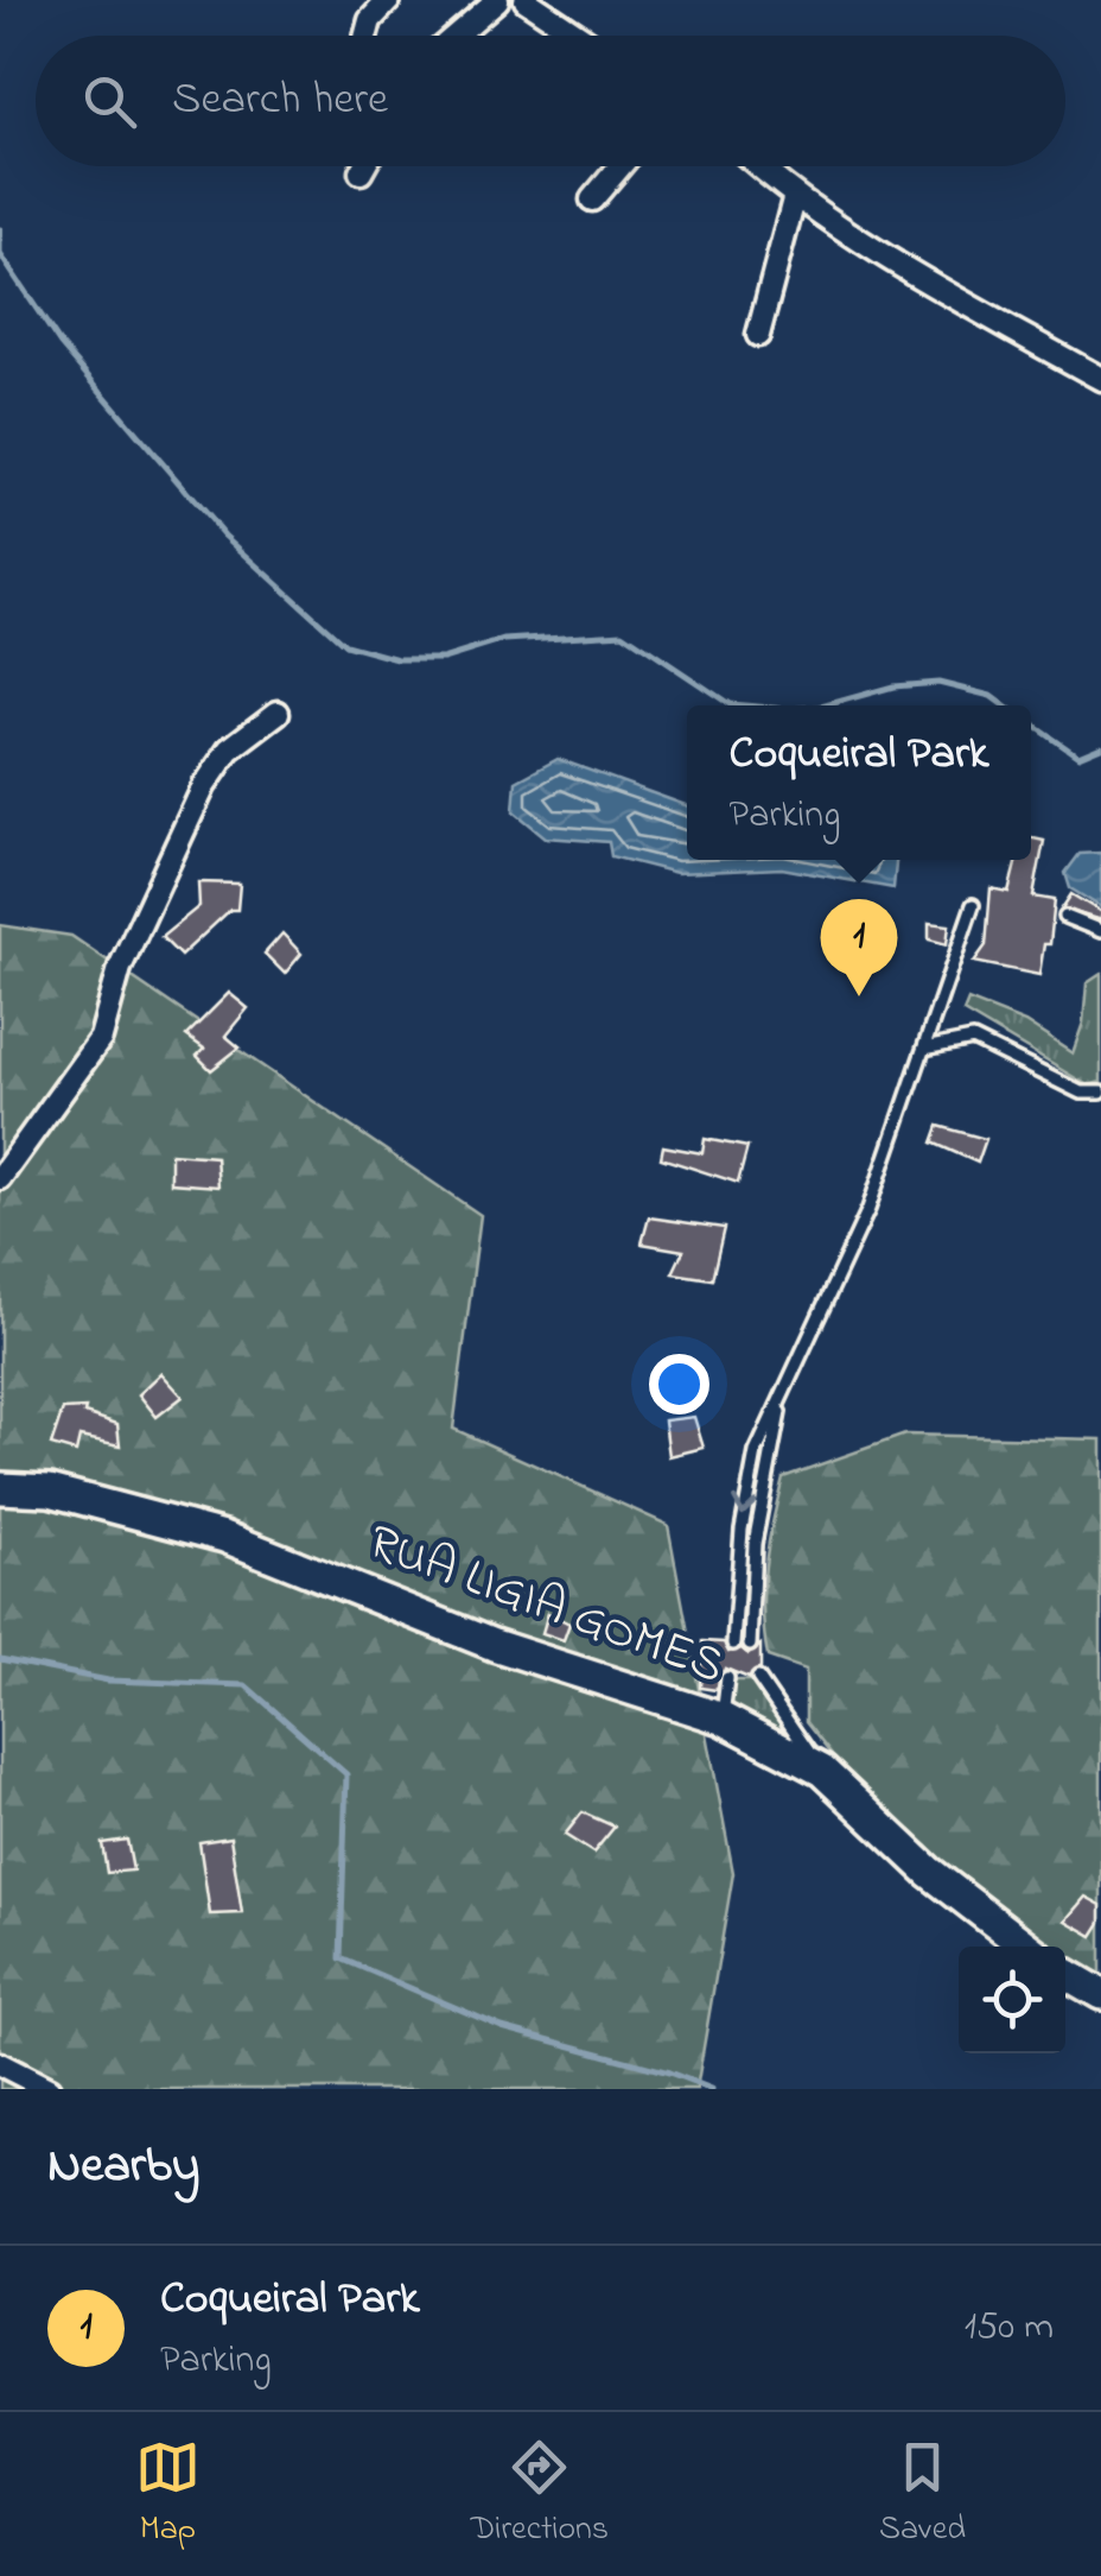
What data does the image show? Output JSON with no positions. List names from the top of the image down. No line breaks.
{"streets":{"street":["RUA LIGIA GOMES"]},"page":{"search":"Search here","popup":["Coqueiral Park","Parking"],"pins":"1","heading":"Nearby","list":[{"mark":"1","name":"Coqueiral Park","note":"Parking","value":"150 m"}],"nav":["Map","Directions","Saved"]}}
